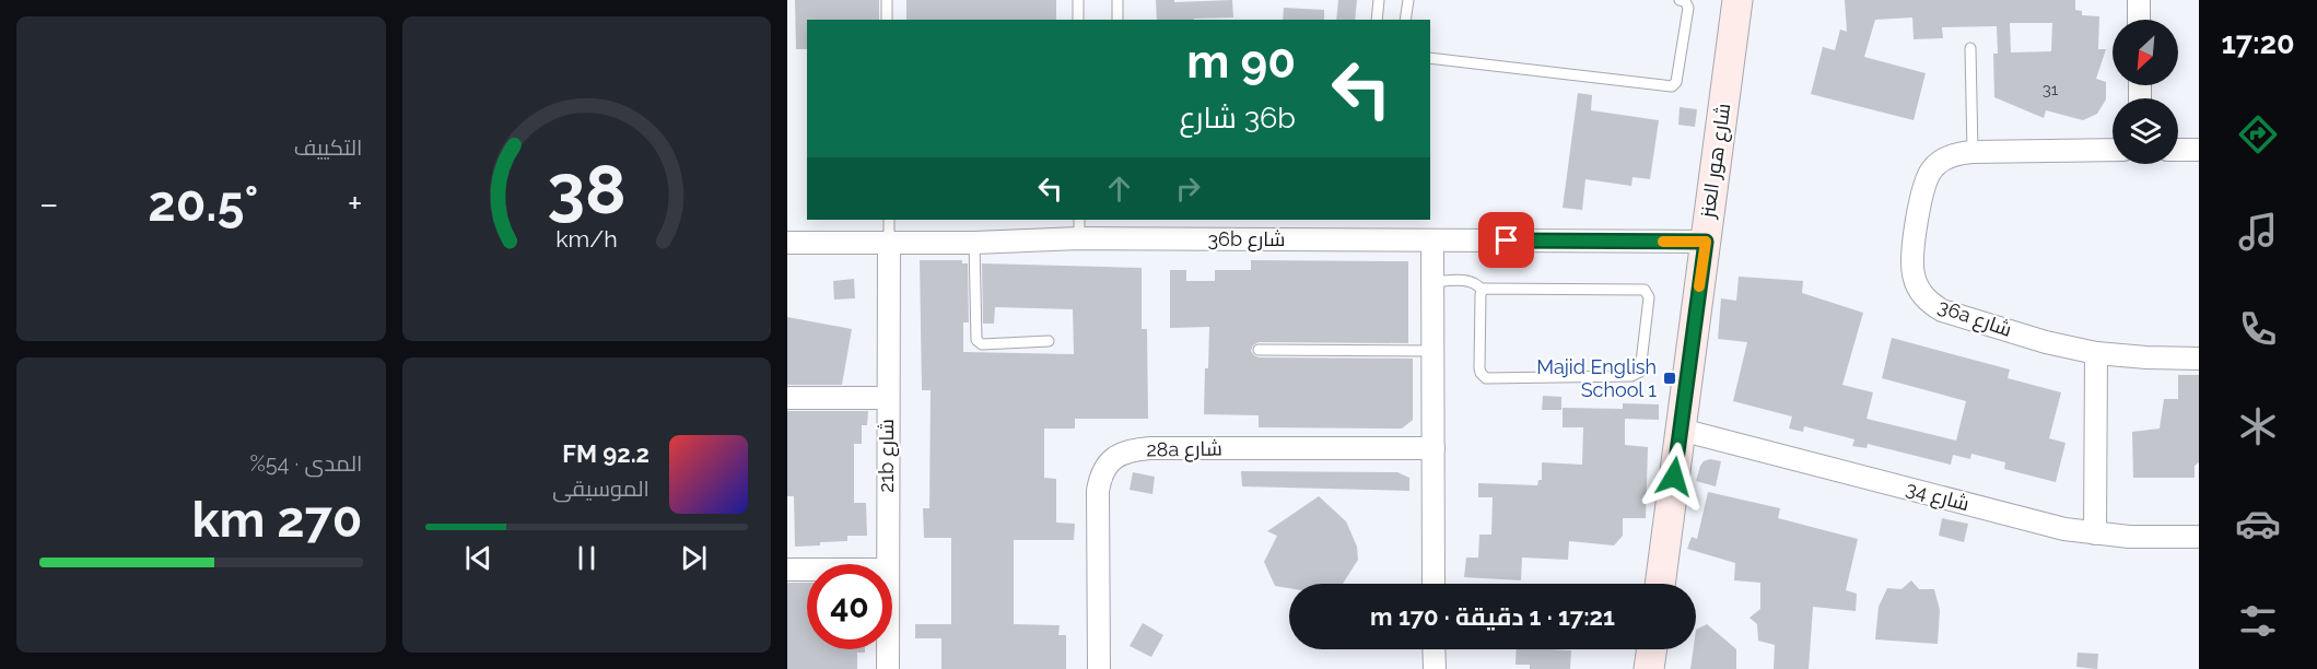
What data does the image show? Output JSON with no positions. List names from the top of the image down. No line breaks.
{"streets":{"street":["شارع هور العنز","36b شارع","36a شارع","28a شارع","21b شارع","شارع 34"]},"crossings":[["شارع هور العنز","36b شارع"],["شارع هور العنز","شارع 34"],["36b شارع","21b شارع"]],"places":{"transit":["Majid English School 1"]},"house_numbers":["31"],"north":"bottom left","page":{"tabs":"17:20","tile":["التكييف",["المدى · 54%","270 km"]],"turn":["90 m","36b شارع"],"heat":["−","20.5°","+"],"song":["92.2 FM","الموسيقى"],"limit":"40","trip":"17:21 · 1 دقيقة · 170 m","gauge":["38","km/h"]}}
